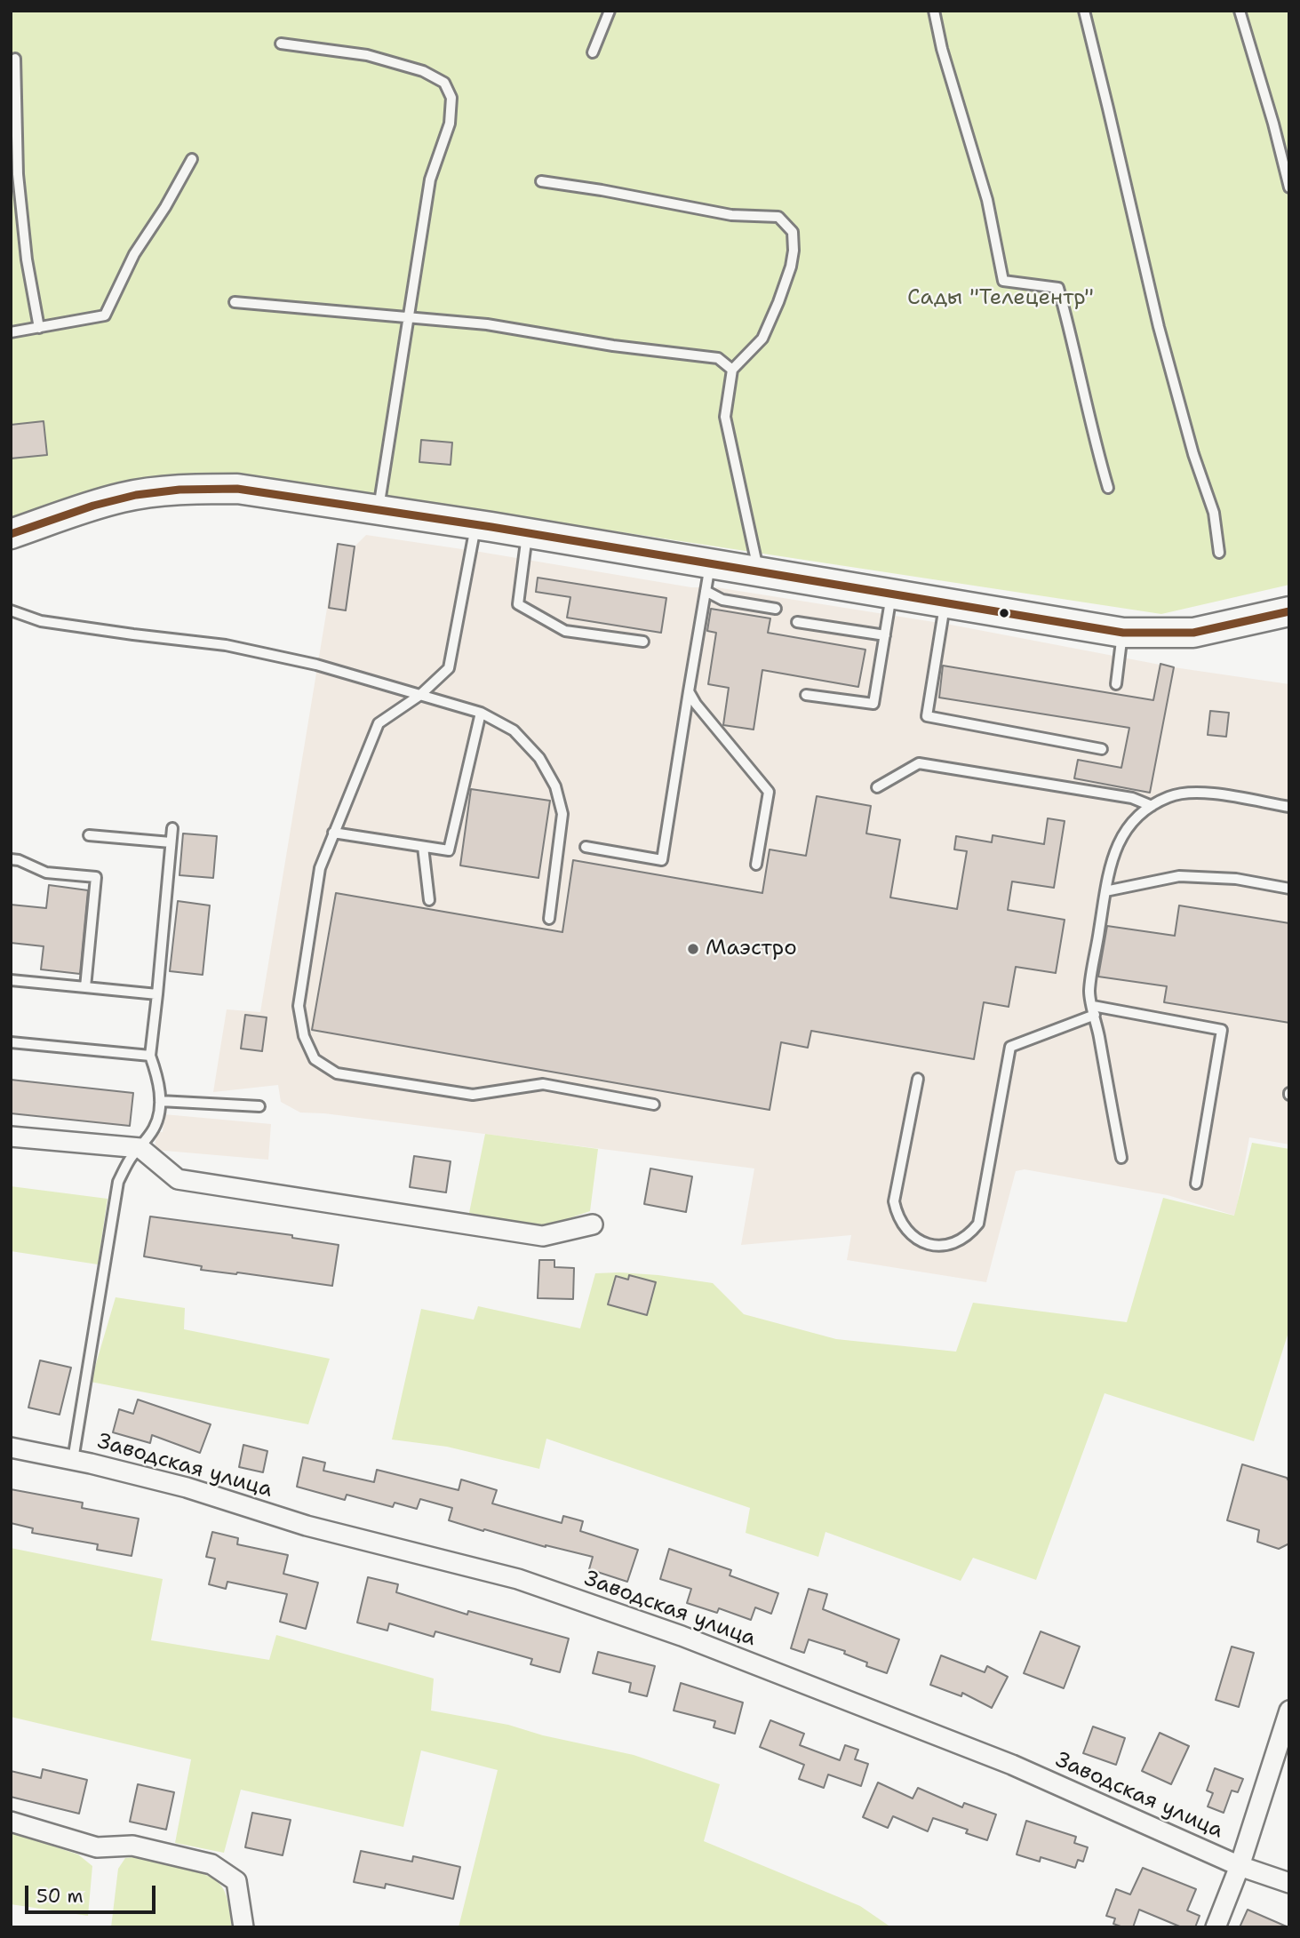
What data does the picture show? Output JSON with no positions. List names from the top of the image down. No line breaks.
{"streets":{"street":["Заводская улица"]},"parks":["Сады \"Телецентр\""],"places":["Маэстро"],"scale_bar":"50 m"}
